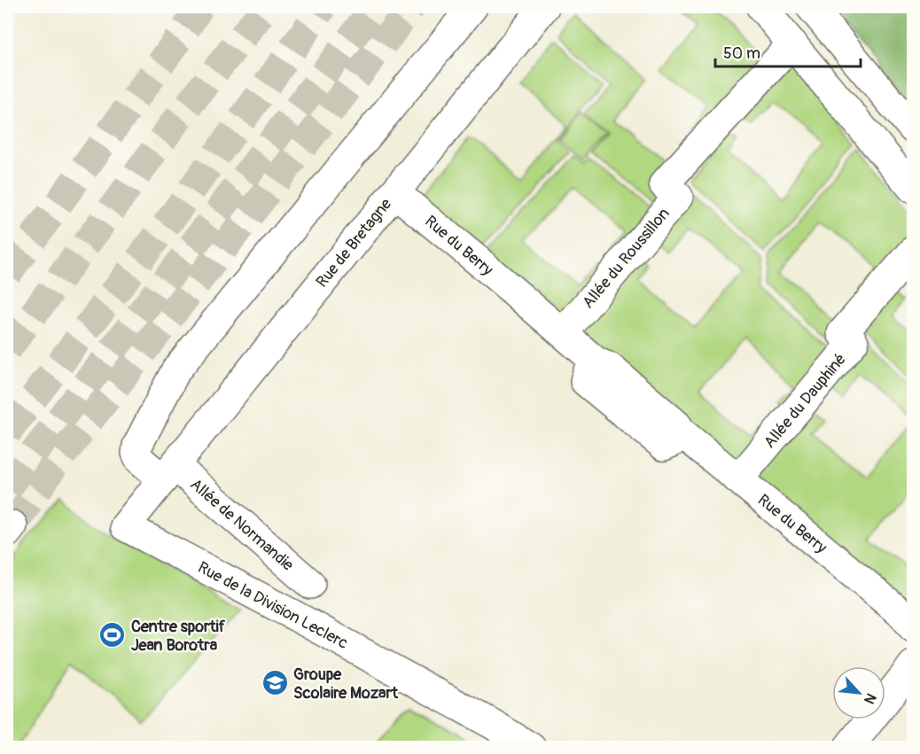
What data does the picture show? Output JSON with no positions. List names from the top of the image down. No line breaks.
{"streets":{"street":["Rue de Bretagne","Rue du Berry","Allée du Roussillon","Allée du Dauphiné","Allée de Normandie","Rue de la Division Leclerc"]},"crossings":[["Rue de Bretagne","Rue du Berry"],["Rue de Bretagne","Allée de Normandie"],["Rue de Bretagne","Rue de la Division Leclerc"],["Rue du Berry","Allée du Roussillon"],["Rue du Berry","Allée du Dauphiné"]],"places":{"sports":["Centre sportif Jean Borotra"],"school or university":["Groupe Scolaire Mozart"]},"scale_bar":"50 m","north":"bottom right"}
